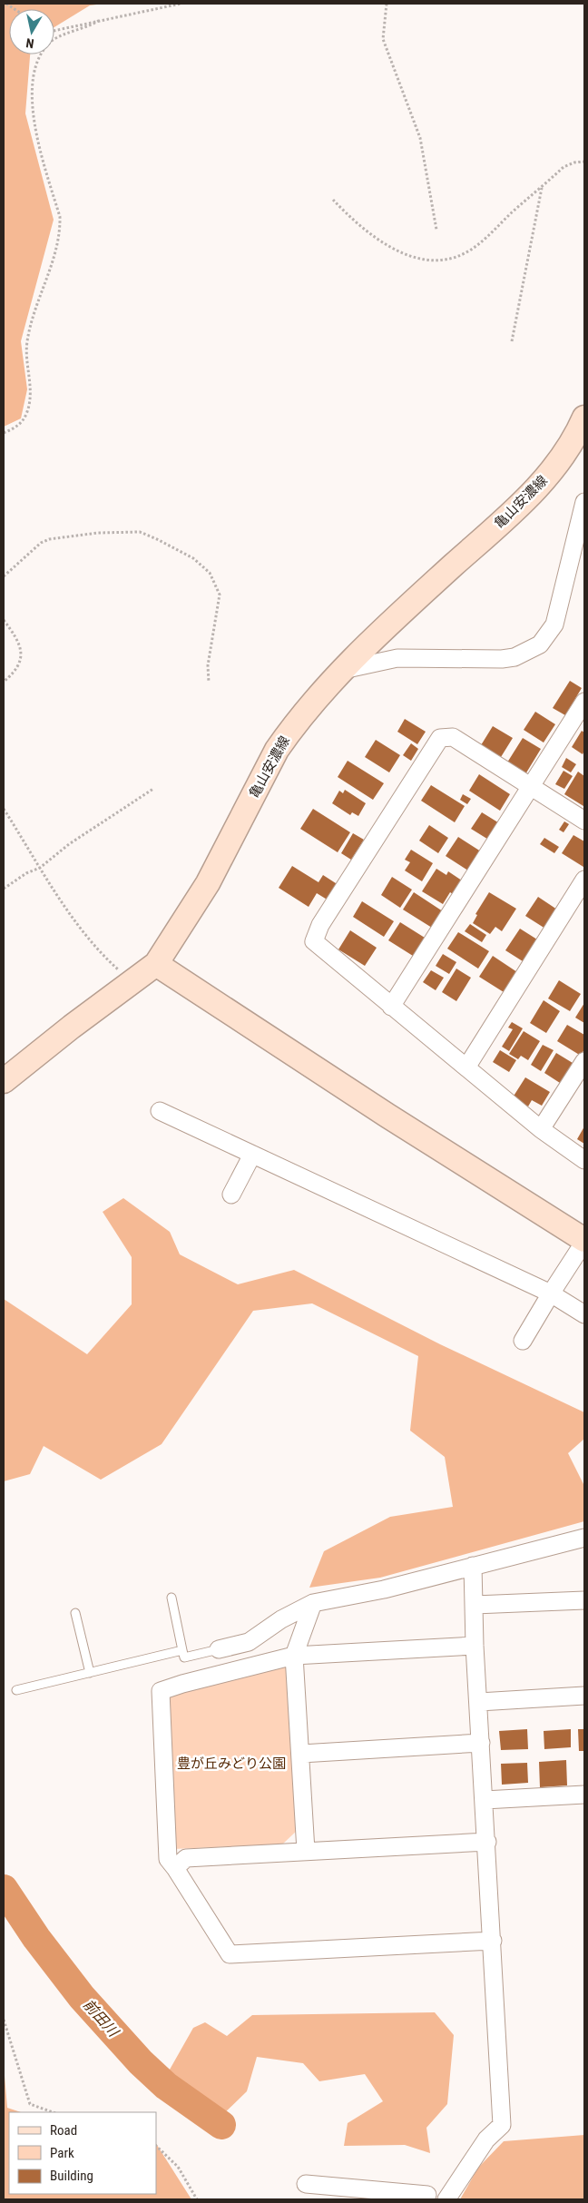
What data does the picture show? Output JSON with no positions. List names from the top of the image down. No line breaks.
{"streets":{"main road":["亀山安濃線"]},"water":["前田川"],"parks":["豊が丘みどり公園"],"legend":["Road","Park","Building"],"north":"bottom"}
